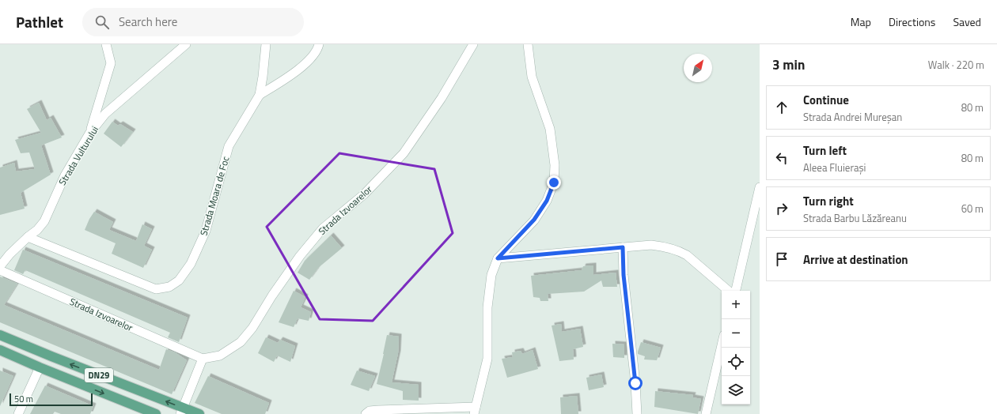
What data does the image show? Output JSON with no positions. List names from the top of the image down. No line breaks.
{"streets":{"main road":["DN29"],"street":["Strada Vulturului","Strada Moara de Foc","Strada Izvoarelor"]},"crossings":[["Strada Vulturului","Strada Moara de Foc"]],"scale_bar":"50 m","north":"top right","page":{"header":"Pathlet","search":"Search here","nav":["Map","Directions","Saved"],"heading":["3 min","Walk · 220 m"],"list":[["Continue","Strada Andrei Mureșan","80 m"],["Turn left","Aleea Fluierași","80 m"],["Turn right","Strada Barbu Lăzăreanu","60 m"],"Arrive at destination"],"map_buttons":["+","−"],"scale":"50 m"}}
